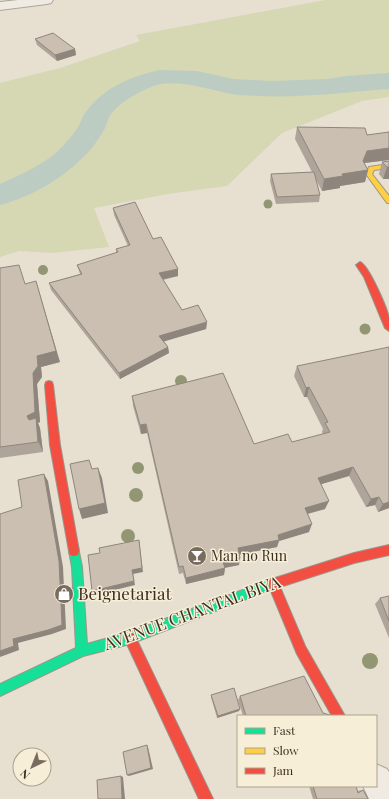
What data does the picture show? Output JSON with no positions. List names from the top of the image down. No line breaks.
{"streets":{"street":["AVENUE CHANTAL BIYA"]},"places":{"bar":["Man no Run"],"shop":["Beignetariat"]},"legend":["Fast","Slow","Jam"],"north":"bottom left"}
